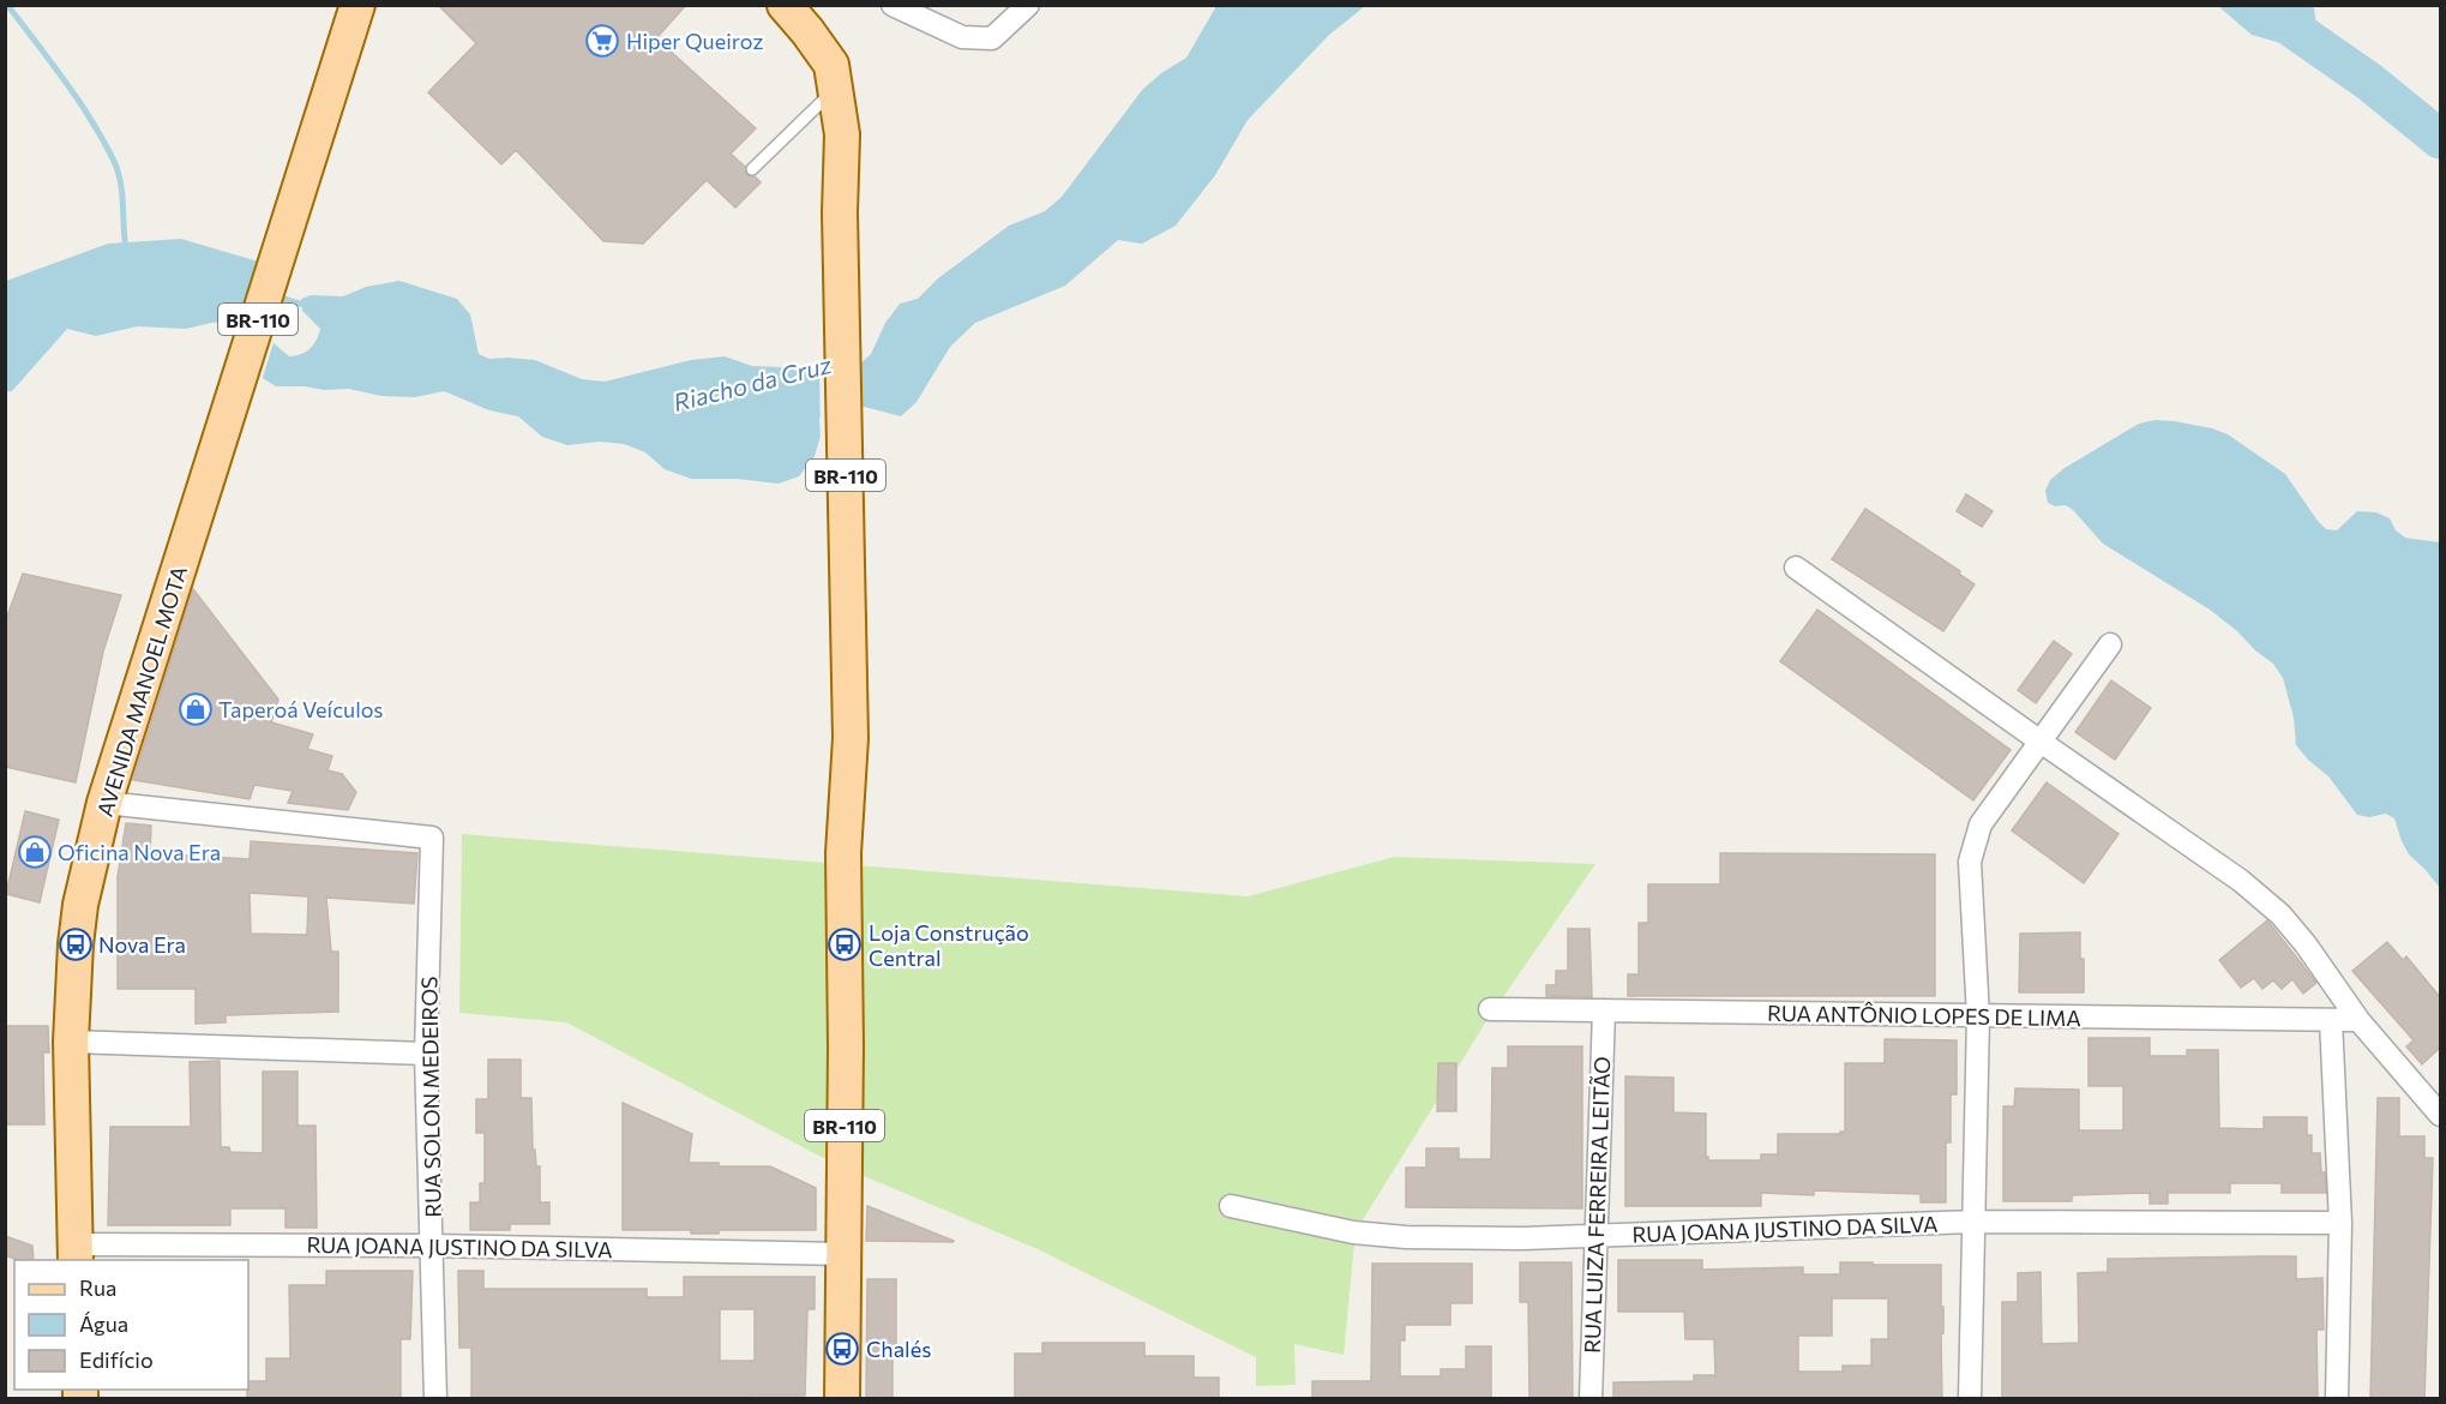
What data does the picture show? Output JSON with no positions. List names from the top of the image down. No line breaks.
{"streets":{"main road":["BR-110","AVENIDA MANOEL MOTA"],"street":["RUA ANTÔNIO LOPES DE LIMA","RUA SOLON MEDEIROS","RUA LUIZA FERREIRA LEITÃO","RUA JOANA JUSTINO DA SILVA"]},"crossings":[["BR-110","RUA JOANA JUSTINO DA SILVA"],["AVENIDA MANOEL MOTA","RUA SOLON MEDEIROS"],["AVENIDA MANOEL MOTA","RUA JOANA JUSTINO DA SILVA"],["RUA ANTÔNIO LOPES DE LIMA","RUA LUIZA FERREIRA LEITÃO"],["RUA SOLON MEDEIROS","RUA JOANA JUSTINO DA SILVA"],["RUA LUIZA FERREIRA LEITÃO","RUA JOANA JUSTINO DA SILVA"]],"water":["Riacho da Cruz"],"places":{"supermarket":["Hiper Queiroz"],"shop":["Taperoá Veículos","Oficina Nova Era"],"bus stop":["Nova Era","Loja Construção Central","Chalés"]},"legend":["Rua","Água","Edifício"]}
